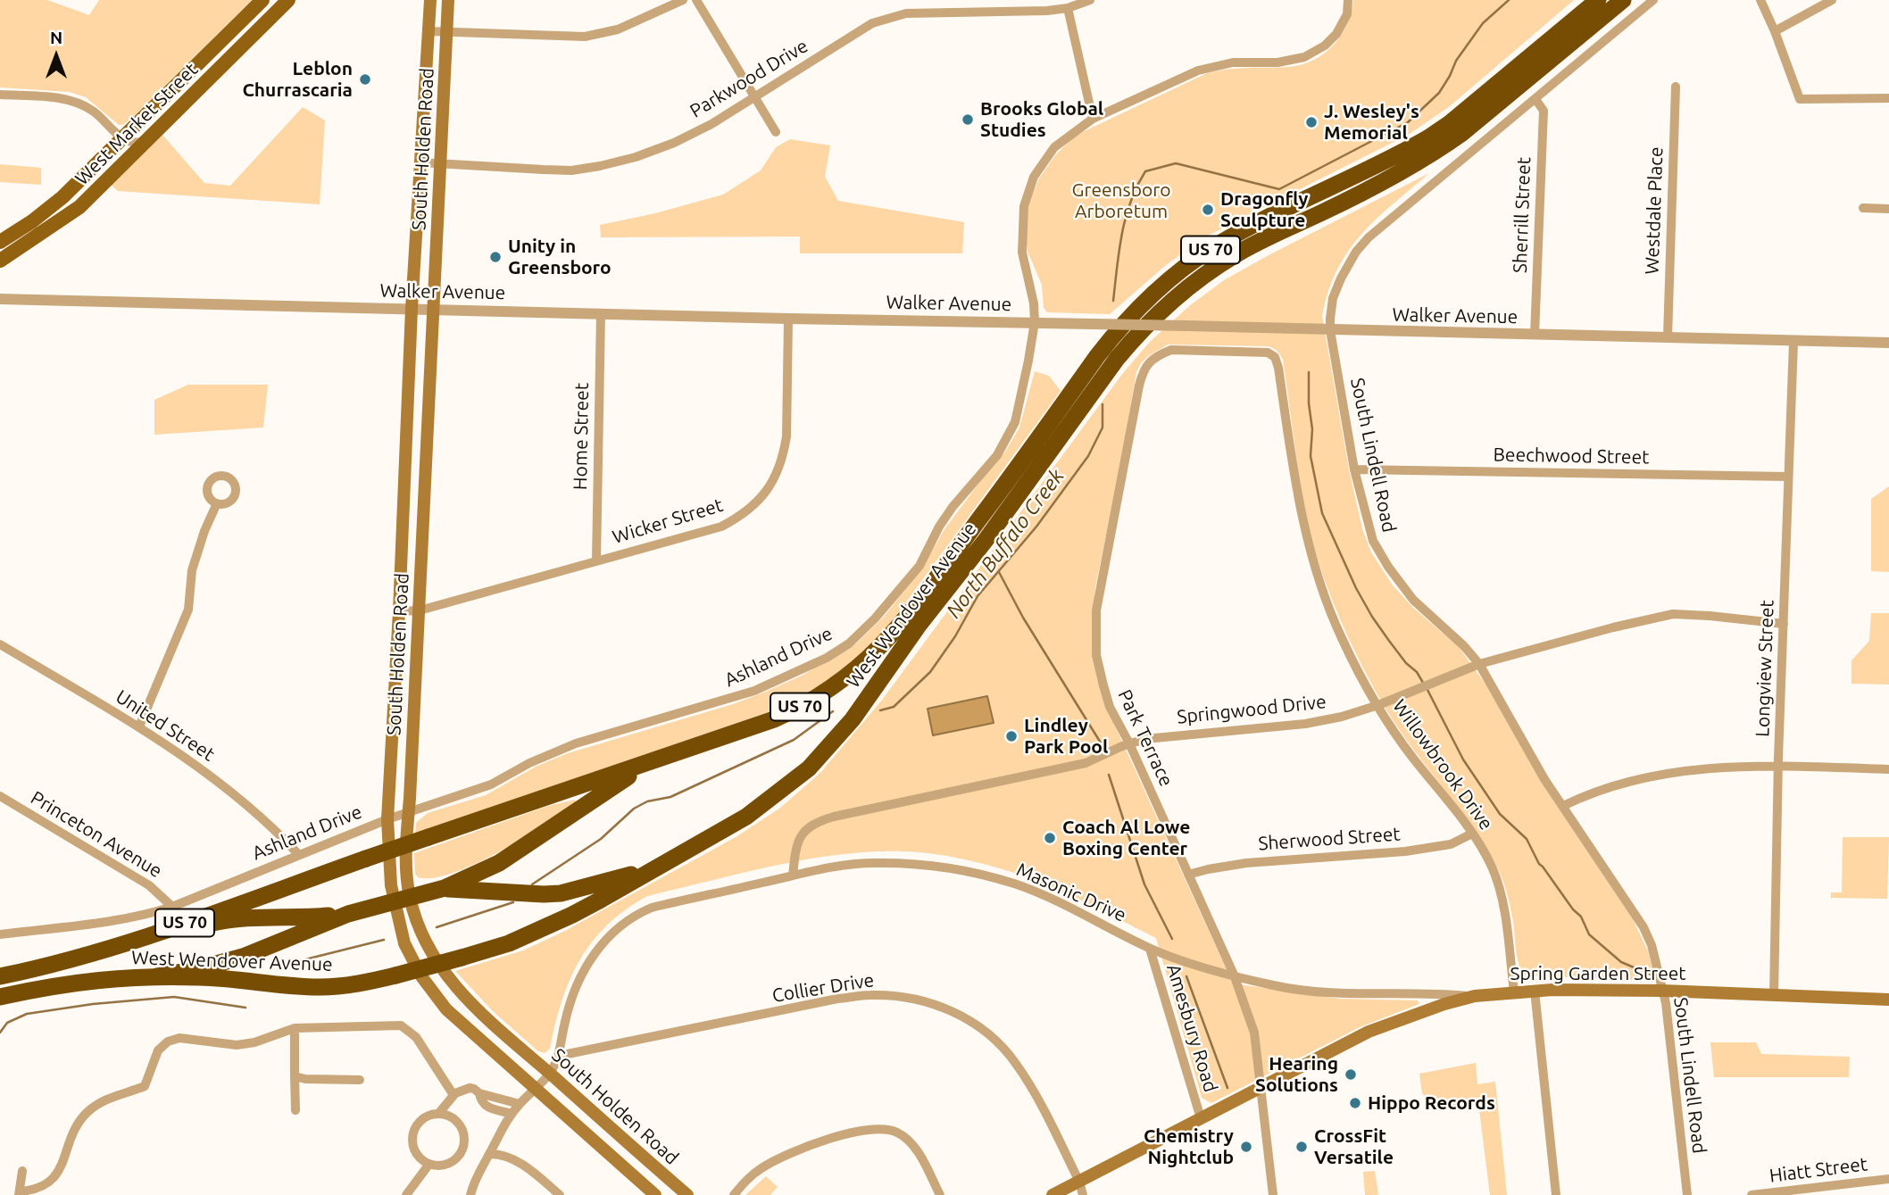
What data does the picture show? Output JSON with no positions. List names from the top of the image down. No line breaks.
{"streets":{"highway":["US 70","West Wendover Avenue"],"main road":["West Market Street","South Holden Road","Spring Garden Street"],"street":["Parkwood Drive","Westdale Place","Sherrill Street","Walker Avenue","Home Street","South Lindell Road","Beechwood Street","Wicker Street","Ashland Drive","Longview Street","Springwood Drive","United Street","Park Terrace","Willowbrook Drive","Princeton Avenue","Sherwood Street","Masonic Drive","Collier Drive","Amesbury Road","Hiatt Street"]},"crossings":[["Parkwood Drive","South Holden Road"],["South Holden Road","Walker Avenue"],["South Holden Road","Wicker Street"],["South Holden Road","Ashland Drive"],["South Holden Road","Masonic Drive"],["Westdale Place","Walker Avenue"],["Sherrill Street","Walker Avenue"],["Sherrill Street","South Lindell Road"],["Walker Avenue","Home Street"],["Walker Avenue","South Lindell Road"],["Walker Avenue","Wicker Street"],["Walker Avenue","Ashland Drive"],["Walker Avenue","Longview Street"],["Home Street","Wicker Street"],["South Lindell Road","Beechwood Street"],["South Lindell Road","Springwood Drive"],["South Lindell Road","Spring Garden Street"],["Beechwood Street","Longview Street"],["Ashland Drive","United Street"],["Ashland Drive","Princeton Avenue"],["Longview Street","Springwood Drive"],["Longview Street","Spring Garden Street"],["Springwood Drive","Park Terrace"],["Springwood Drive","Willowbrook Drive"],["Springwood Drive","Masonic Drive"],["Park Terrace","Willowbrook Drive"],["Park Terrace","Sherwood Street"],["Park Terrace","Masonic Drive"],["Park Terrace","Spring Garden Street"],["Willowbrook Drive","Sherwood Street"],["Willowbrook Drive","Spring Garden Street"],["Masonic Drive","Spring Garden Street"],["Masonic Drive","Collier Drive"],["Masonic Drive","Amesbury Road"],["Spring Garden Street","Collier Drive"],["Spring Garden Street","Amesbury Road"]],"water":["North Buffalo Creek"],"parks":["Greensboro Arboretum"],"places":["Leblon Churrascaria","Brooks Global Studies","J. Wesley's Memorial","Dragonfly Sculpture","Unity in Greensboro","Lindley Park Pool","Coach Al Lowe Boxing Center","Hearing Solutions","Hippo Records","Chemistry Nightclub","CrossFit Versatile"],"north":"top"}
